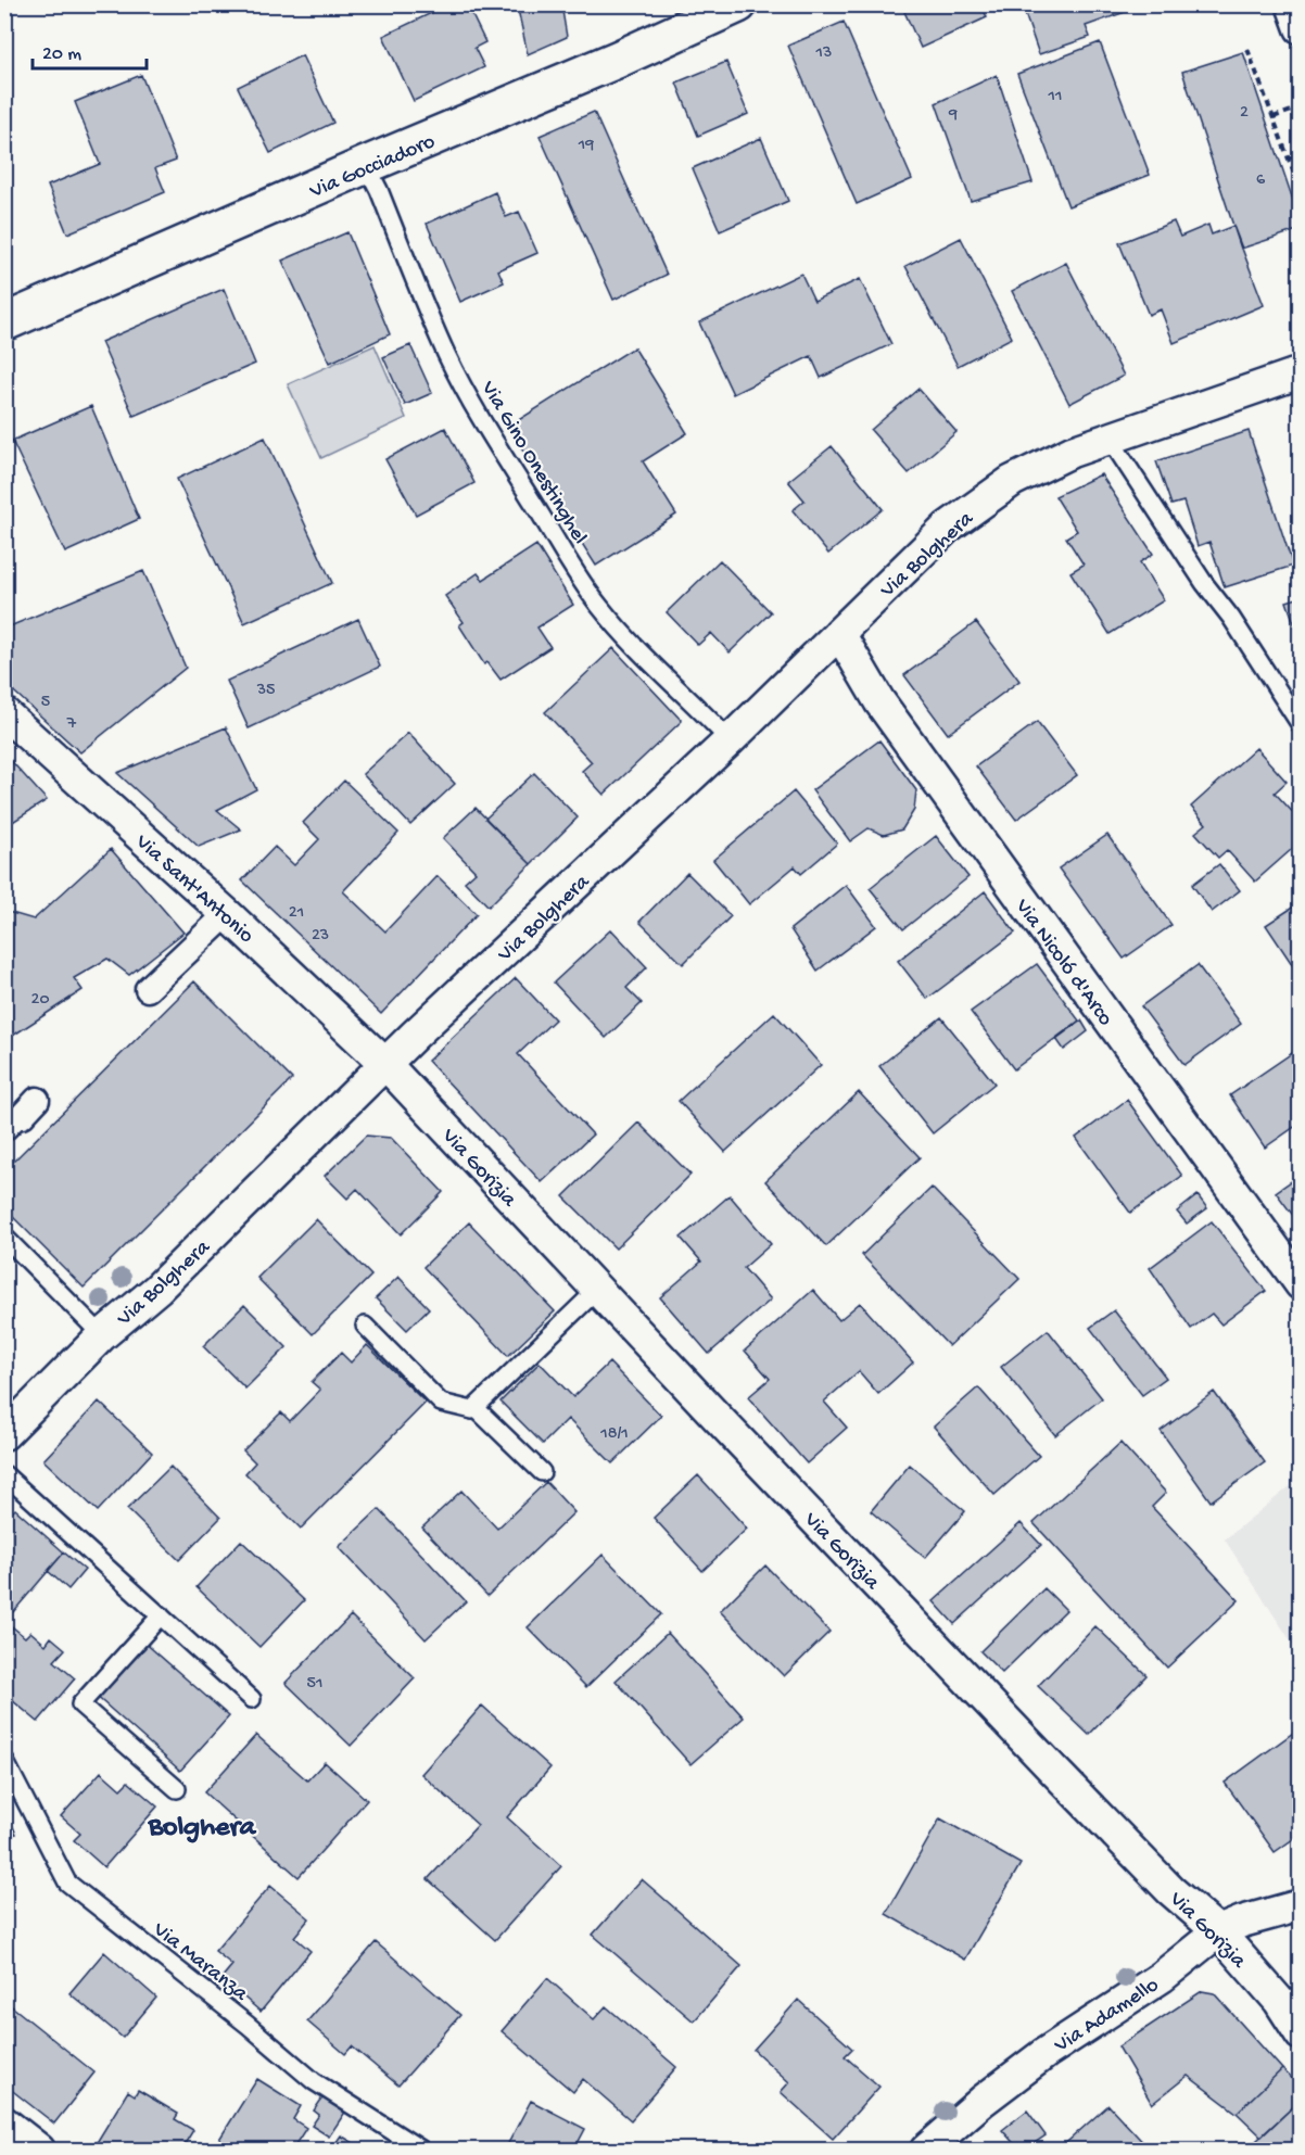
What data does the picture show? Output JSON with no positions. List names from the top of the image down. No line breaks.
{"streets":{"street":["Via Gocciadoro","Via Bolghera","Via Sant'Antonio","Via Nicoló d'Arco","Via Gorizia","Via Adamello"],"lane":["Via Gino Onestinghel","Via Maranza"]},"crossings":[["Via Gocciadoro","Via Gino Onestinghel"],["Via Gino Onestinghel","Via Bolghera"],["Via Bolghera","Via Sant'Antonio"],["Via Bolghera","Via Nicoló d'Arco"],["Via Bolghera","Via Gorizia"],["Via Sant'Antonio","Via Gorizia"],["Via Gorizia","Via Adamello"]],"districts":["Bolghera"],"house_numbers":["13","11","2","9","19","6","35","5","7","21","23","20","18/1","51"],"scale_bar":"20 m"}
